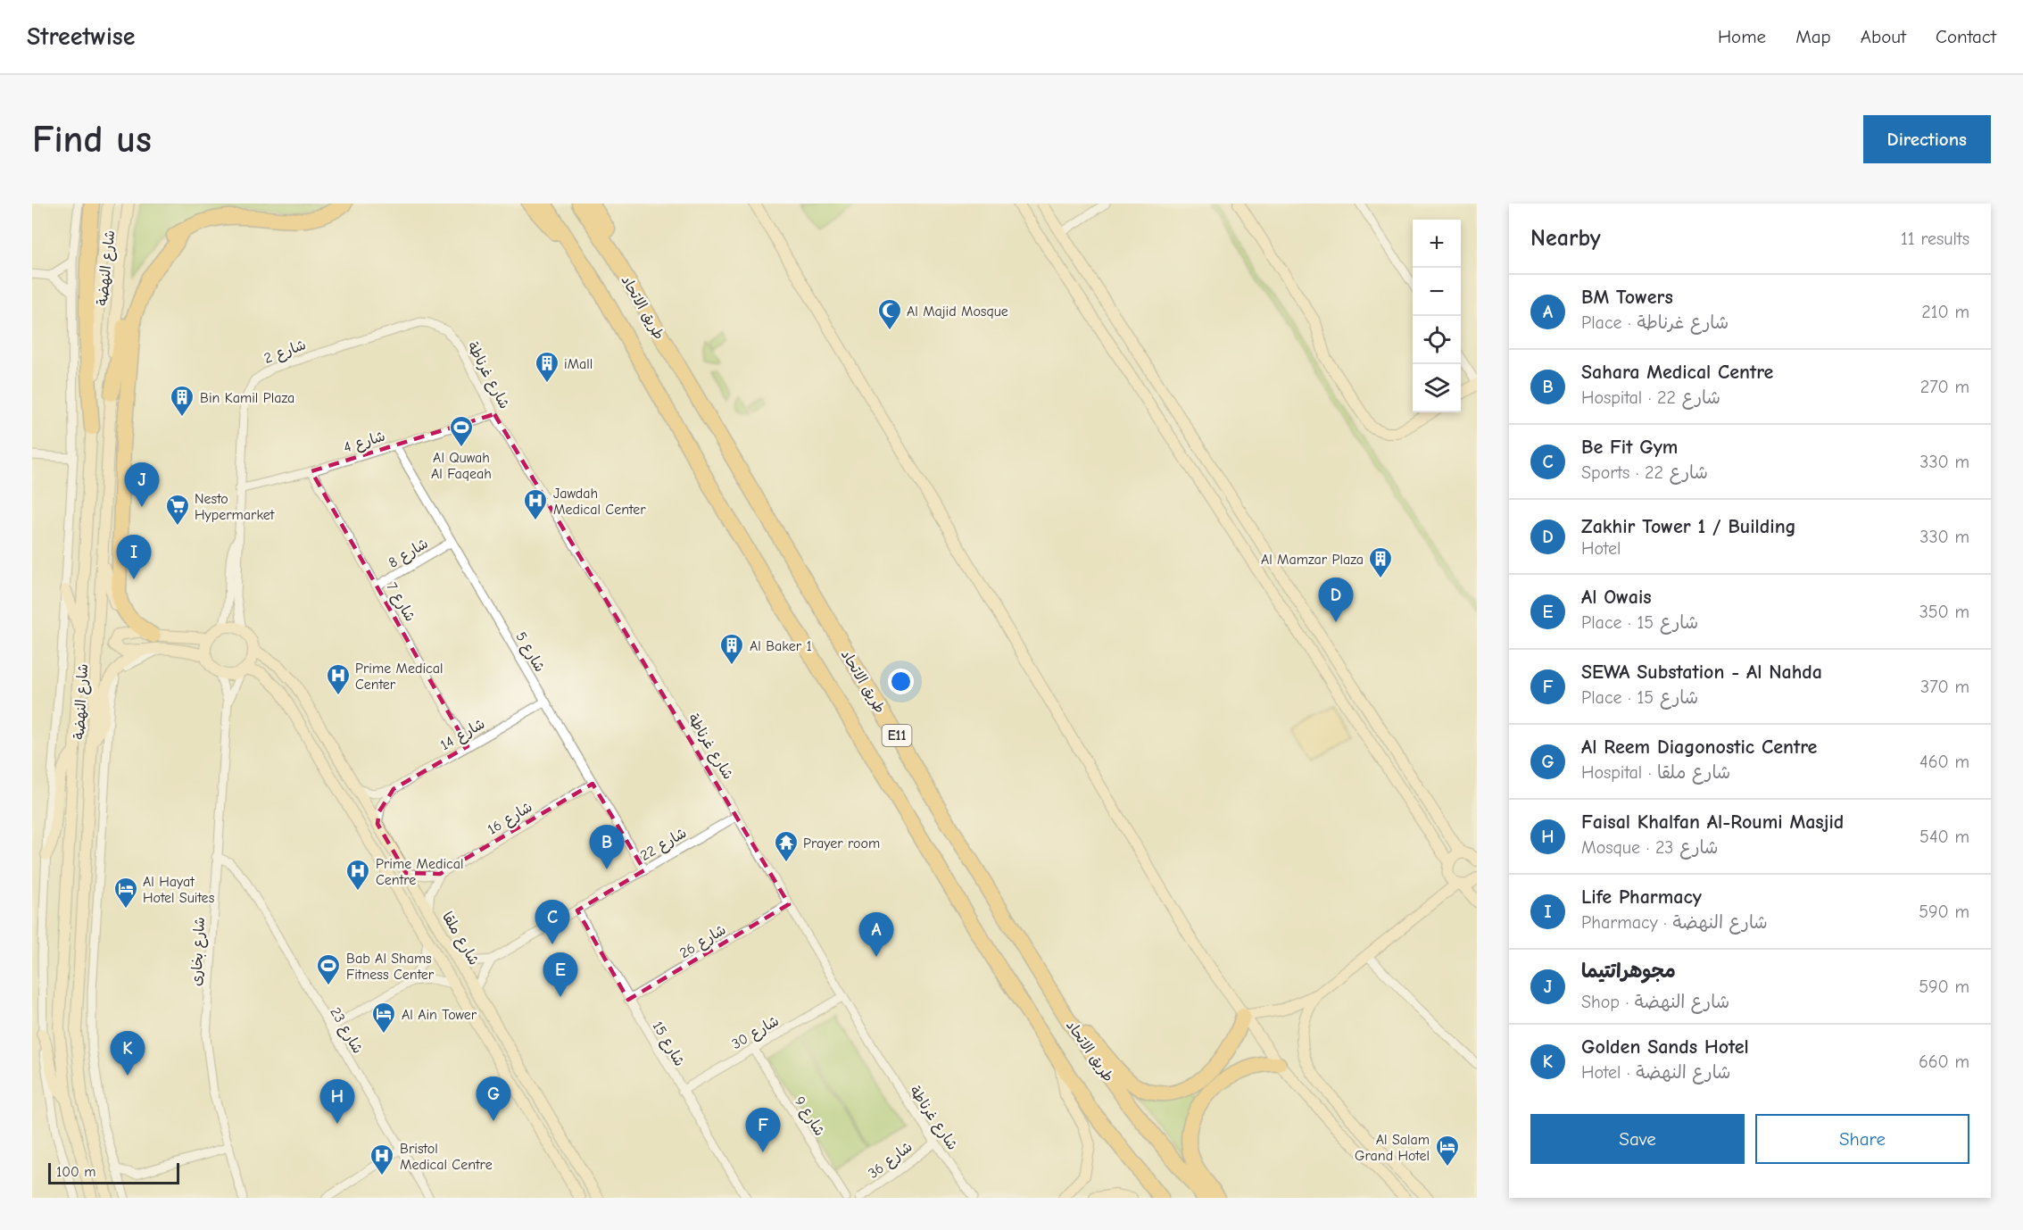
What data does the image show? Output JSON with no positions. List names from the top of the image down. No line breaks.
{"streets":{"highway":["طريق الاتحاد","E11"],"street":["شارع النهضة","شارع 2","شارع غرناطة","شارع 4","شارع 8","شارع 7","شارع 5","شارع 14","شارع 16","شارع 22","شارع ملقا","شارع 26","شارع بخارى","شارع 23","شارع 30","شارع 15","شارع 9","شارع 36"]},"crossings":[["شارع 2","شارع غرناطة"],["شارع 2","شارع 4"],["شارع 2","شارع ملقا"],["شارع 2","شارع بخارى"],["شارع غرناطة","شارع 4"],["شارع غرناطة","شارع 22"],["شارع غرناطة","شارع 26"],["شارع غرناطة","شارع 30"],["شارع غرناطة","شارع 36"],["شارع 4","شارع 7"],["شارع 4","شارع 5"],["شارع 8","شارع 7"],["شارع 8","شارع 5"],["شارع 7","شارع 14"],["شارع 5","شارع 14"],["شارع 5","شارع 16"],["شارع 5","شارع 22"],["شارع 14","شارع ملقا"],["شارع 22","شارع ملقا"],["شارع 22","شارع 15"],["شارع ملقا","شارع بخارى"],["شارع 26","شارع 15"],["شارع بخارى","شارع 23"],["شارع 30","شارع 15"],["شارع 30","شارع 9"]],"places":{"mosque":["Al Majid Mosque"],"building":["iMall","Bin Kamil Plaza","Al Mamzar Plaza","Al Baker 1"],"sports":["Al Quwah Al Faqeah","Bab Al Shams Fitness Center"],"hospital":["Jawdah Medical Center","Prime Medical Center","Prime Medical Centre","Bristol Medical Centre"],"supermarket":["Nesto Hypermarket"],"temple":["Prayer room"],"hotel":["Al Hayat Hotel Suites","Al Ain Tower","Al Salam Grand Hotel"]},"scale_bar":"100 m","page":{"header":"Streetwise","nav":["Home","Map","About","Contact"],"buttons":["Directions",["Save","Share"]],"title":"Find us","heading":["Nearby","11 results"],"map_buttons":["+","−"],"list":[{"mark":"A","name":"BM Towers","note":"Place · شارع غرناطة","value":"210 m"},{"mark":"B","name":"Sahara Medical Centre","note":"Hospital · شارع 22","value":"270 m"},{"mark":"C","name":"Be Fit Gym","note":"Sports · شارع 22","value":"330 m"},{"mark":"D","name":"Zakhir Tower 1 / Building","note":"Hotel","value":"330 m"},{"mark":"E","name":"Al Owais","note":"Place · شارع 15","value":"350 m"},{"mark":"F","name":"SEWA Substation - Al Nahda","note":"Place · شارع 15","value":"370 m"},{"mark":"G","name":"Al Reem Diagonostic Centre","note":"Hospital · شارع ملقا","value":"460 m"},{"mark":"H","name":"Faisal Khalfan Al-Roumi Masjid","note":"Mosque · شارع 23","value":"540 m"},{"mark":"I","name":"Life Pharmacy","note":"Pharmacy · شارع النهضة","value":"590 m"},{"mark":"J","name":"مجوهراتتيما","note":"Shop · شارع النهضة","value":"590 m"},{"mark":"K","name":"Golden Sands Hotel","note":"Hotel · شارع النهضة","value":"660 m"}],"pins":["J","I","D","B","C","A","E","K","G","H","F"],"scale":"100 m"}}
